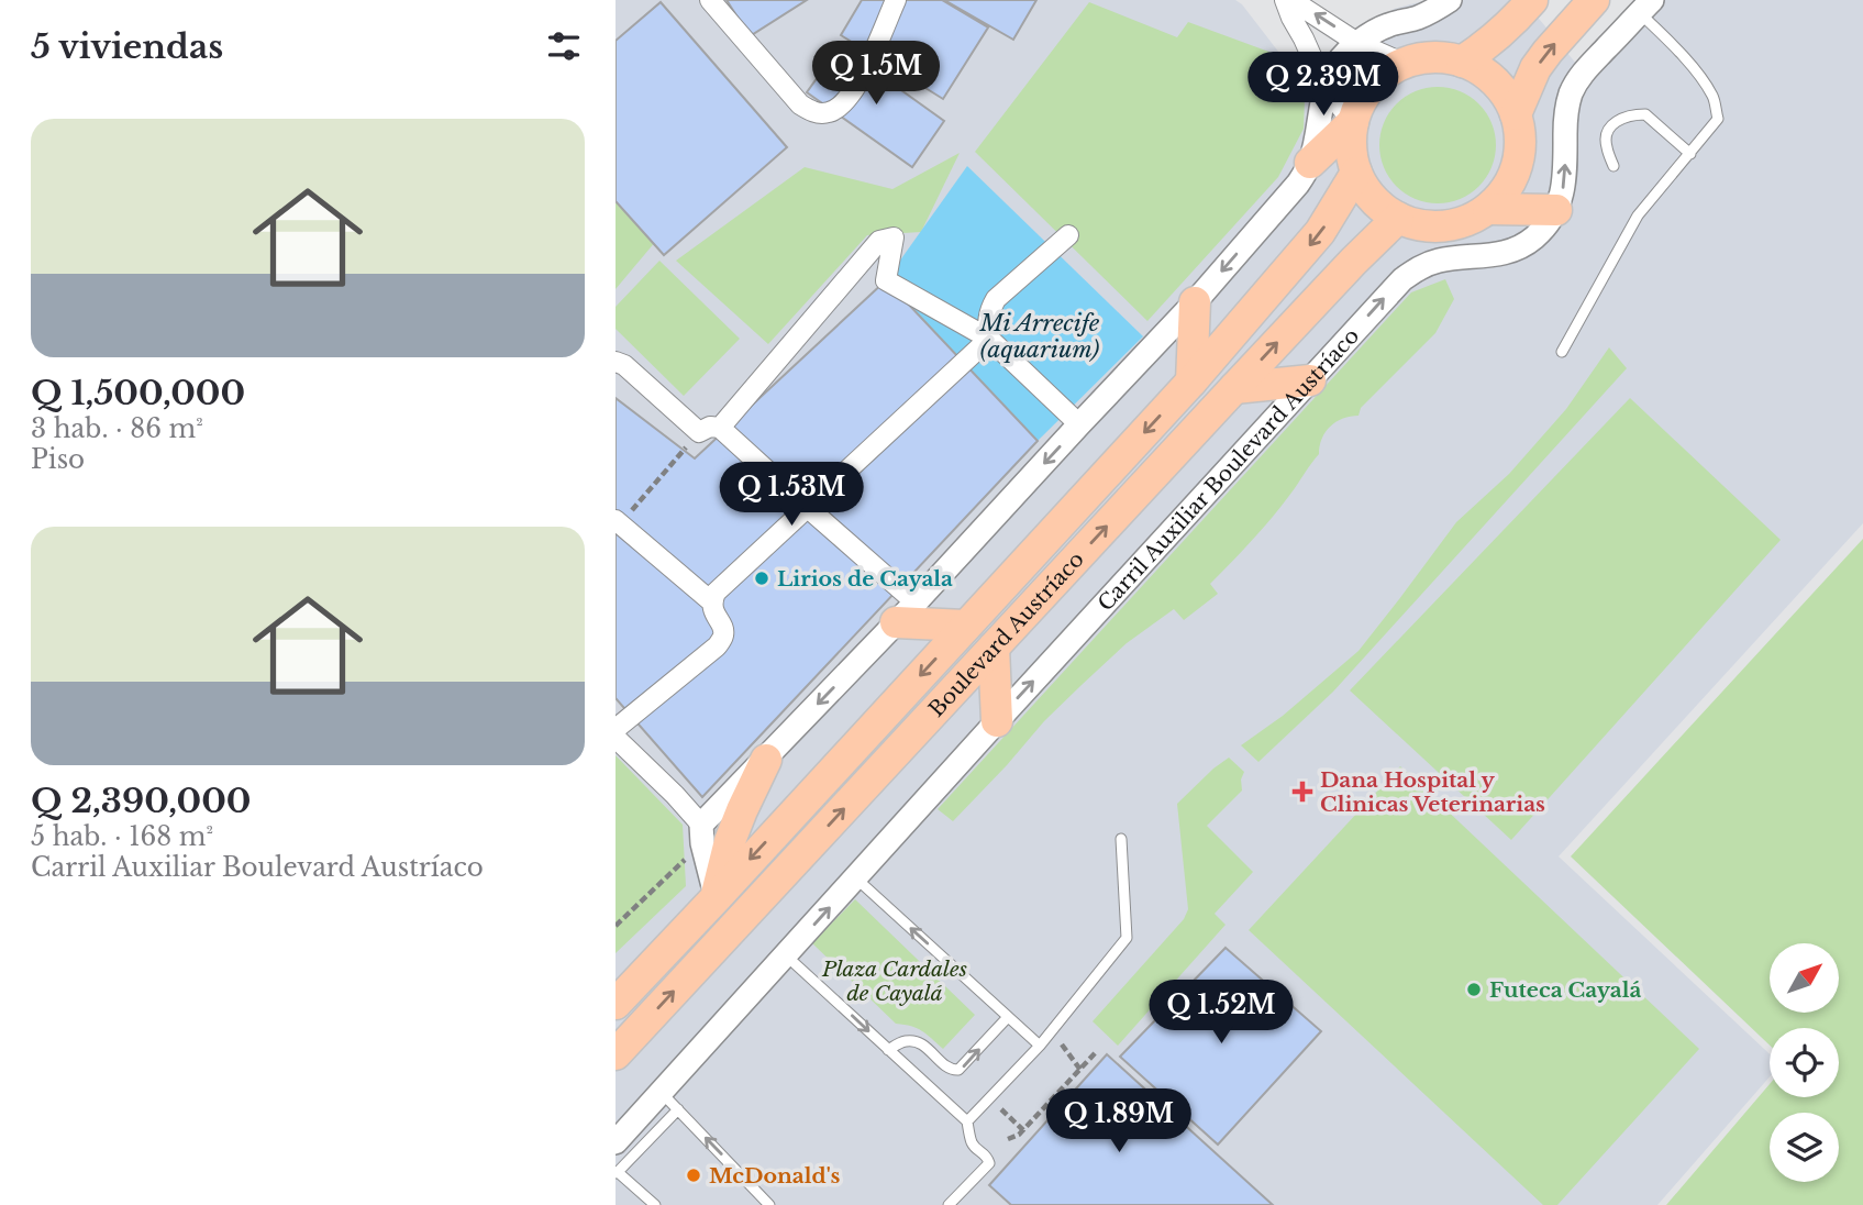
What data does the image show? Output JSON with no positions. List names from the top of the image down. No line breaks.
{"streets":{"main road":["Boulevard Austríaco"],"street":["Carril Auxiliar Boulevard Austríaco"]},"water":["Mi Arrecife (aquarium)"],"parks":["Plaza Cardales de Cayalá"],"places":{"other":["Lirios de Cayala","Futeca Cayalá","McDonald's"],"health":["Dana Hospital y Clinicas Veterinarias"]},"north":"top right","page":{"heading":"5 viviendas","price":["Q 1.5M","Q 2.39M","Q 1.53M","Q 1.52M","Q 1.89M"],"list":[{"name":"Q 1,500,000","note":"3 hab. · 86 m² · Piso"},{"name":"Q 2,390,000","note":"5 hab. · 168 m² · Carril Auxiliar Boulevard Austríaco"}]}}
